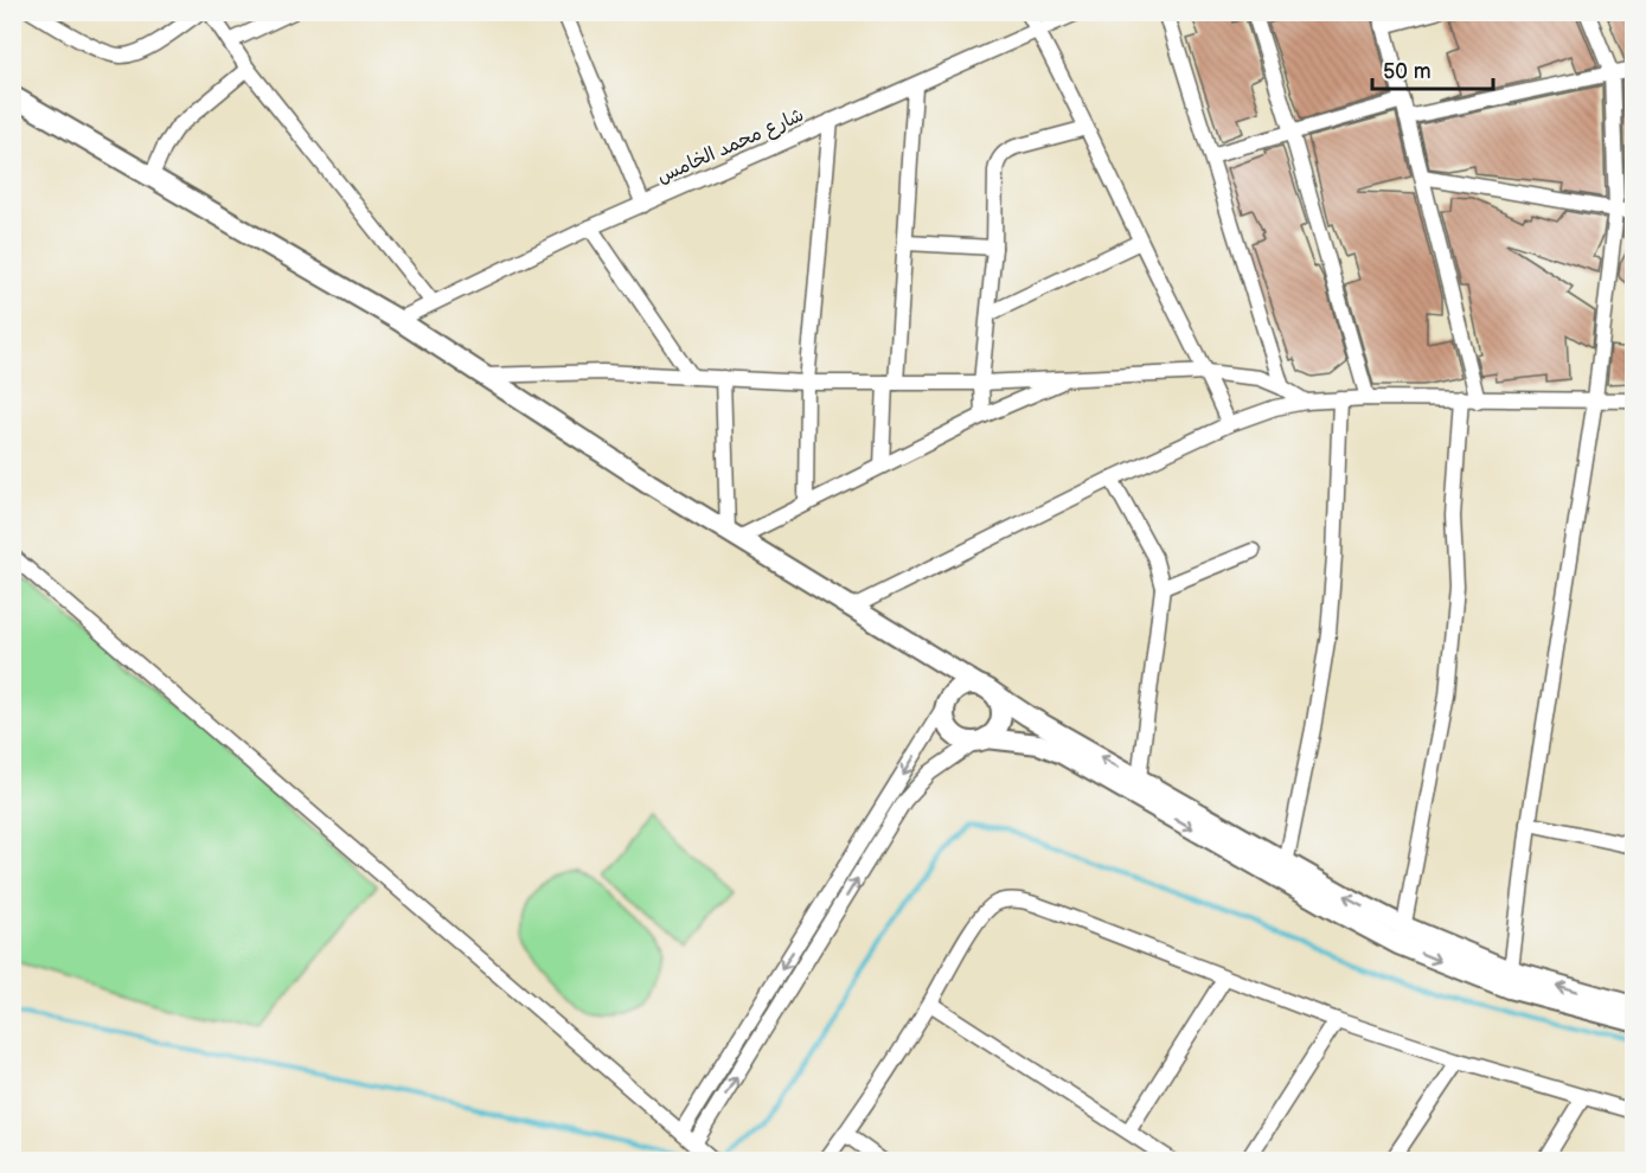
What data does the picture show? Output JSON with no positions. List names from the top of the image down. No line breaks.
{"streets":{"street":["شارع محمد الخامس"]},"scale_bar":"50 m"}
